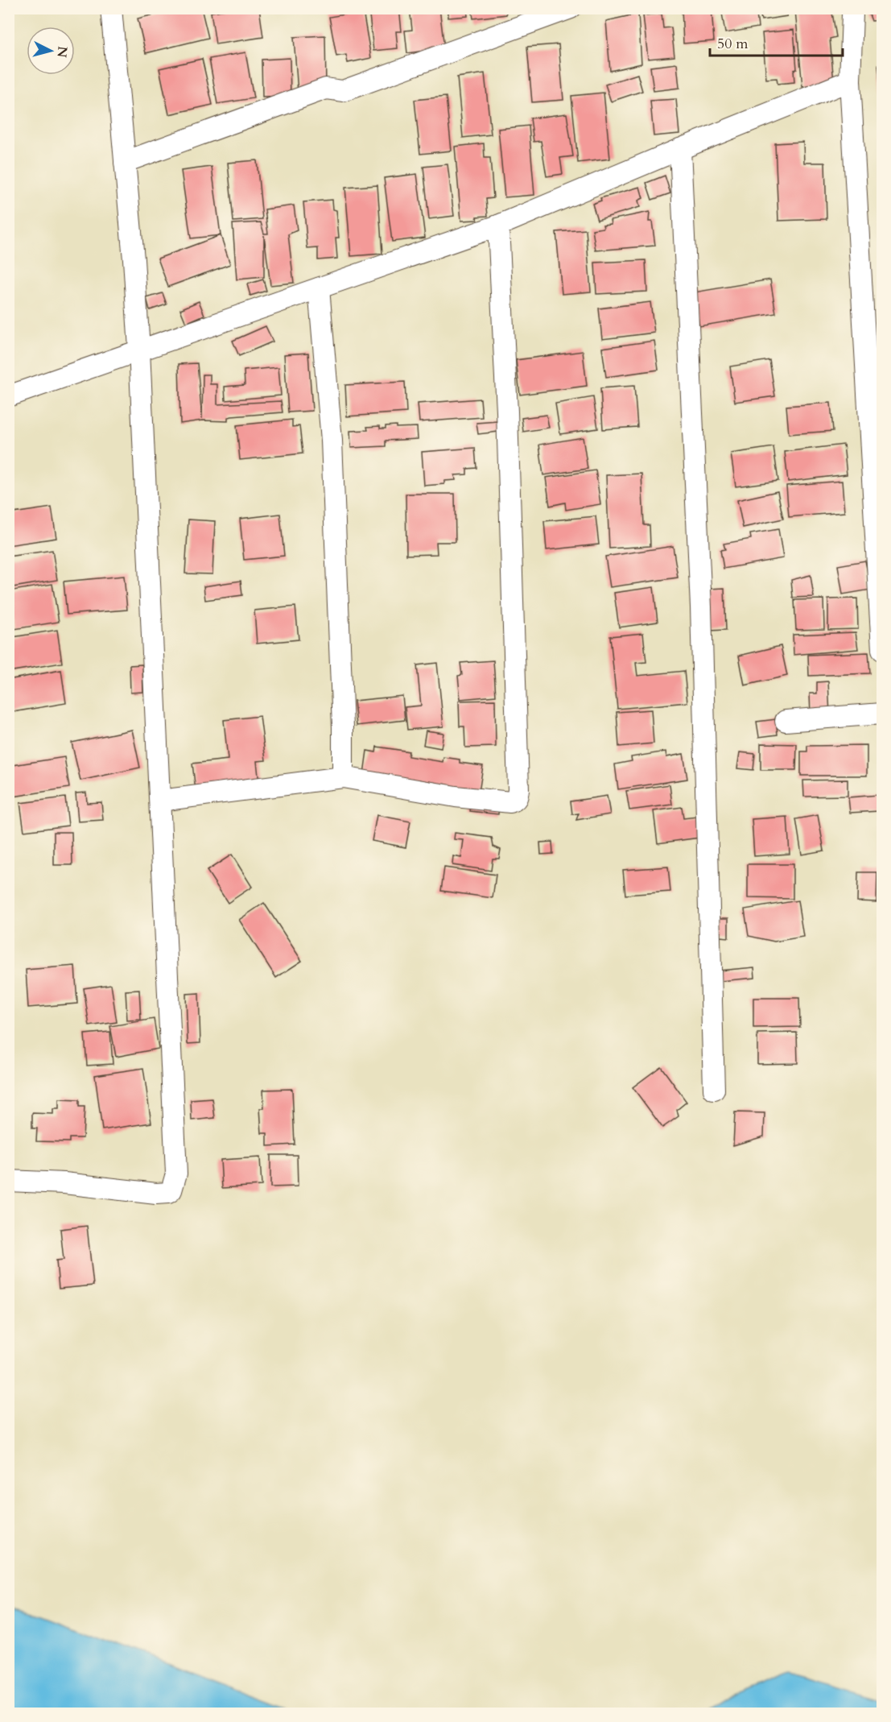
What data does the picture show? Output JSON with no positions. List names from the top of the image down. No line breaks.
{"scale_bar":"50 m","north":"right"}
